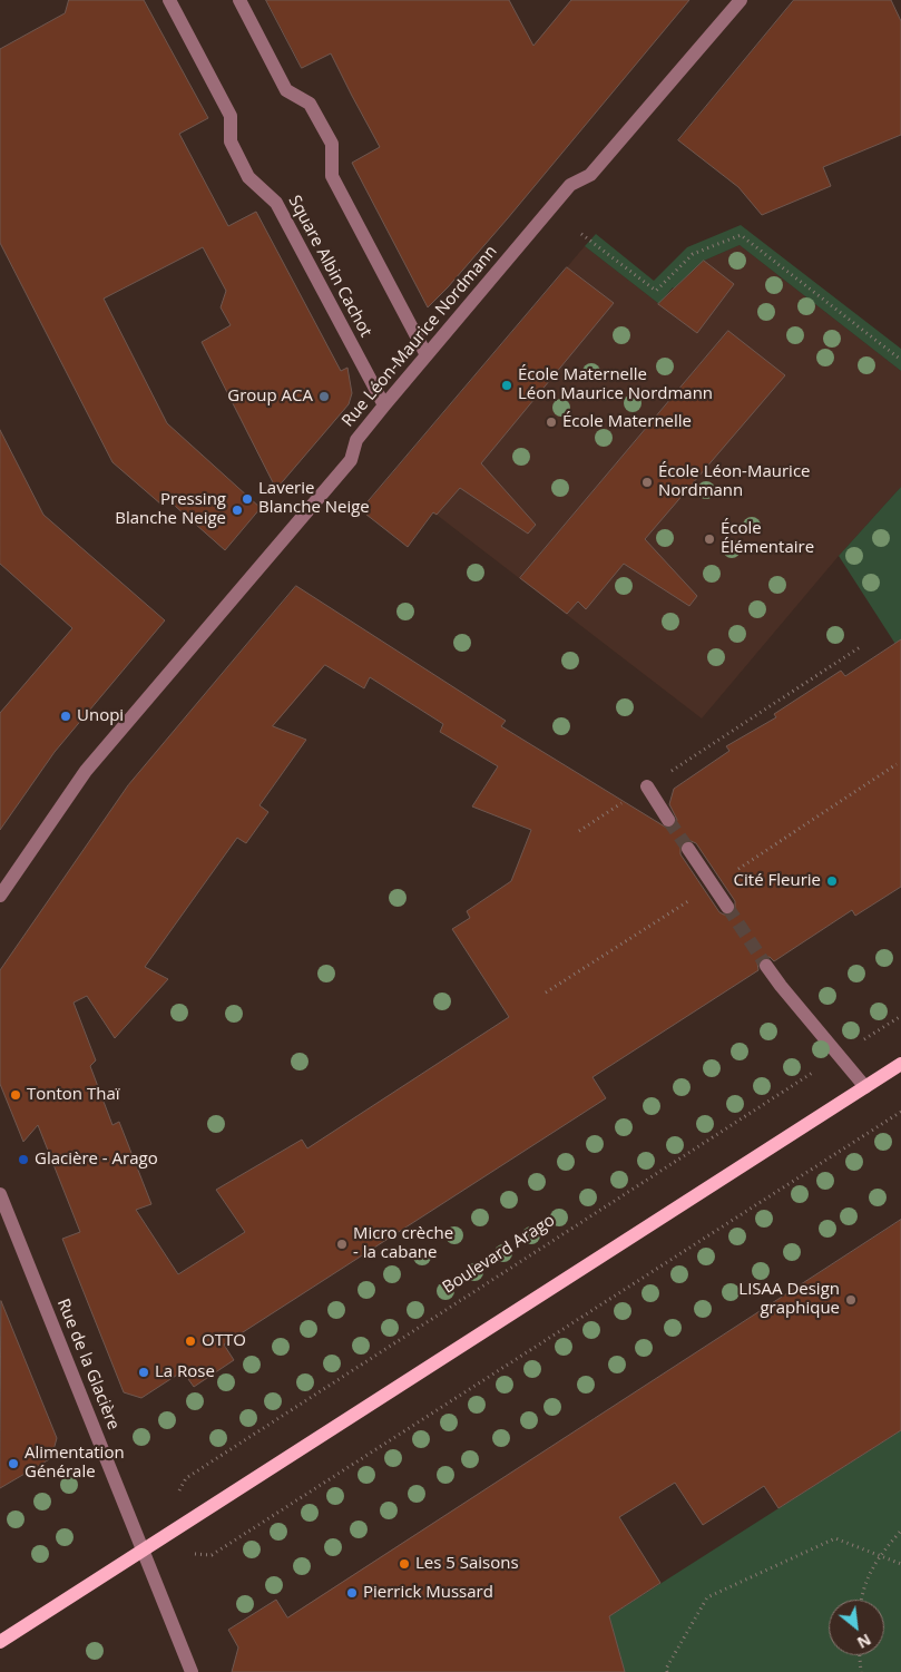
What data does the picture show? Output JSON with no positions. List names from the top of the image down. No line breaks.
{"streets":{"street":["Square Albin Cachot","Rue Léon-Maurice Nordmann","Rue de la Glacière"],"path":["Boulevard Arago"]},"crossings":[["Square Albin Cachot","Rue Léon-Maurice Nordmann"]],"places":["École Maternelle Léon Maurice Nordmann","Group ACA","École Maternelle","École Léon-Maurice Nordmann","Laverie Blanche Neige","Pressing Blanche Neige","École Élémentaire","Unopi","Cité Fleurie","Tonton Thaï","Glacière - Arago","Micro crèche - la cabane","LISAA Design graphique","OTTO","La Rose","Alimentation Générale","Les 5 Saisons","Pierrick Mussard"],"north":"bottom right"}
